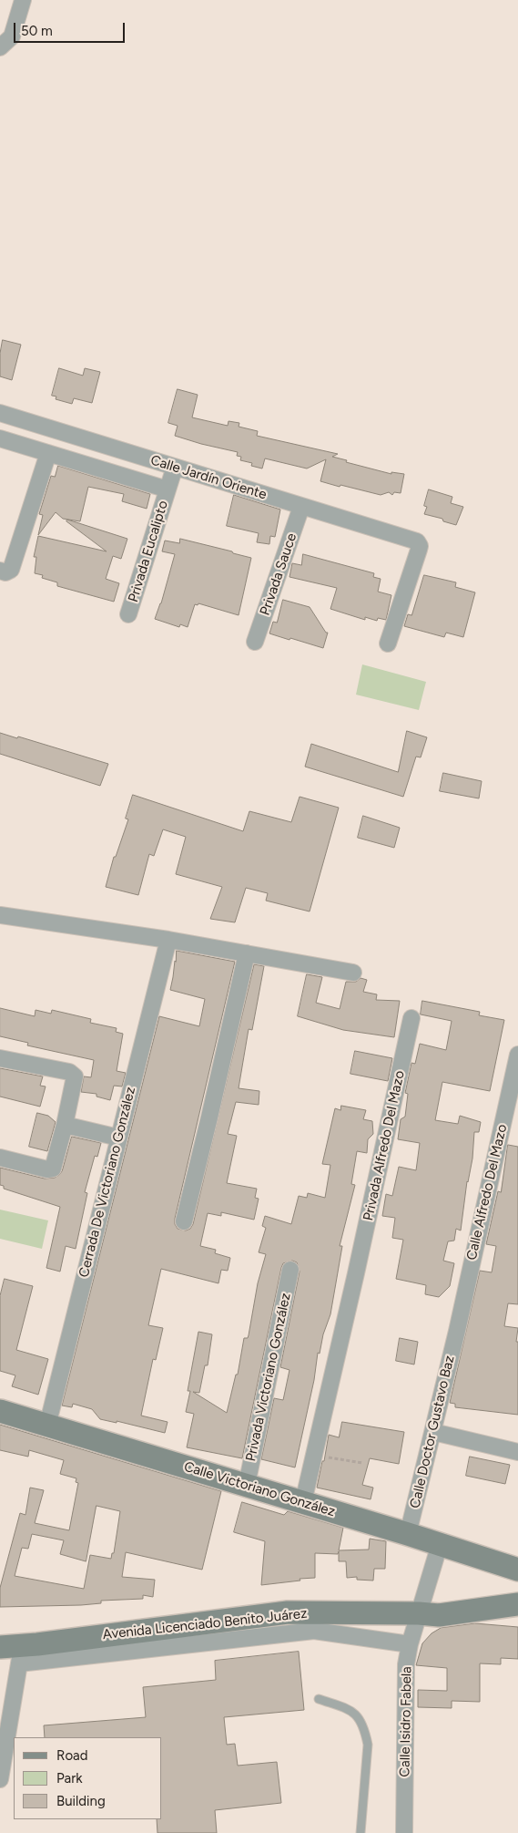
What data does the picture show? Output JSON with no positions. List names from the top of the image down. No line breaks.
{"streets":{"main road":["Calle Victoriano González","Avenida Licenciado Benito Juárez"],"street":["Calle Jardín Oriente","Privada Eucalipto","Privada Sauce","Privada Alfredo Del Mazo","Cerrada De Victoriano González","Calle Alfredo Del Mazo","Privada Victoriano González","Calle Doctor Gustavo Baz","Calle Isidro Fabela"]},"crossings":[["Calle Jardín Oriente","Privada Eucalipto"],["Calle Jardín Oriente","Privada Sauce"],["Cerrada De Victoriano González","Calle Victoriano González"],["Calle Alfredo Del Mazo","Calle Doctor Gustavo Baz"],["Privada Victoriano González","Calle Victoriano González"],["Calle Doctor Gustavo Baz","Calle Victoriano González"],["Calle Victoriano González","Calle Isidro Fabela"],["Avenida Licenciado Benito Juárez","Calle Isidro Fabela"]],"legend":["Road","Park","Building"],"scale_bar":"50 m"}
